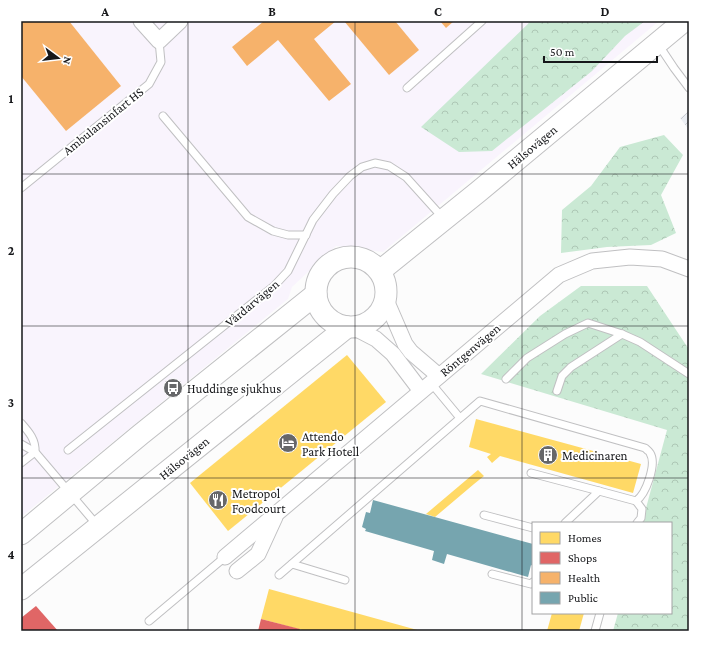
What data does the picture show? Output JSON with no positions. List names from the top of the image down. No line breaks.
{"streets":{"street":["Hälsovägen","Röntgenvägen"],"lane":["Ambulansinfart HS","Vårdarvägen"]},"crossings":[["Hälsovägen","Vårdarvägen"]],"places":{"bus stop":["Huddinge sjukhus"],"hotel":["Attendo Park Hotell"],"building":["Medicinaren"],"restaurant":["Metropol Foodcourt"]},"legend":["Homes","Shops","Health","Public"],"scale_bar":"50 m","north":"right","grid":{"columns":["A","B","C","D"],"rows":["1","2","3","4"]}}
